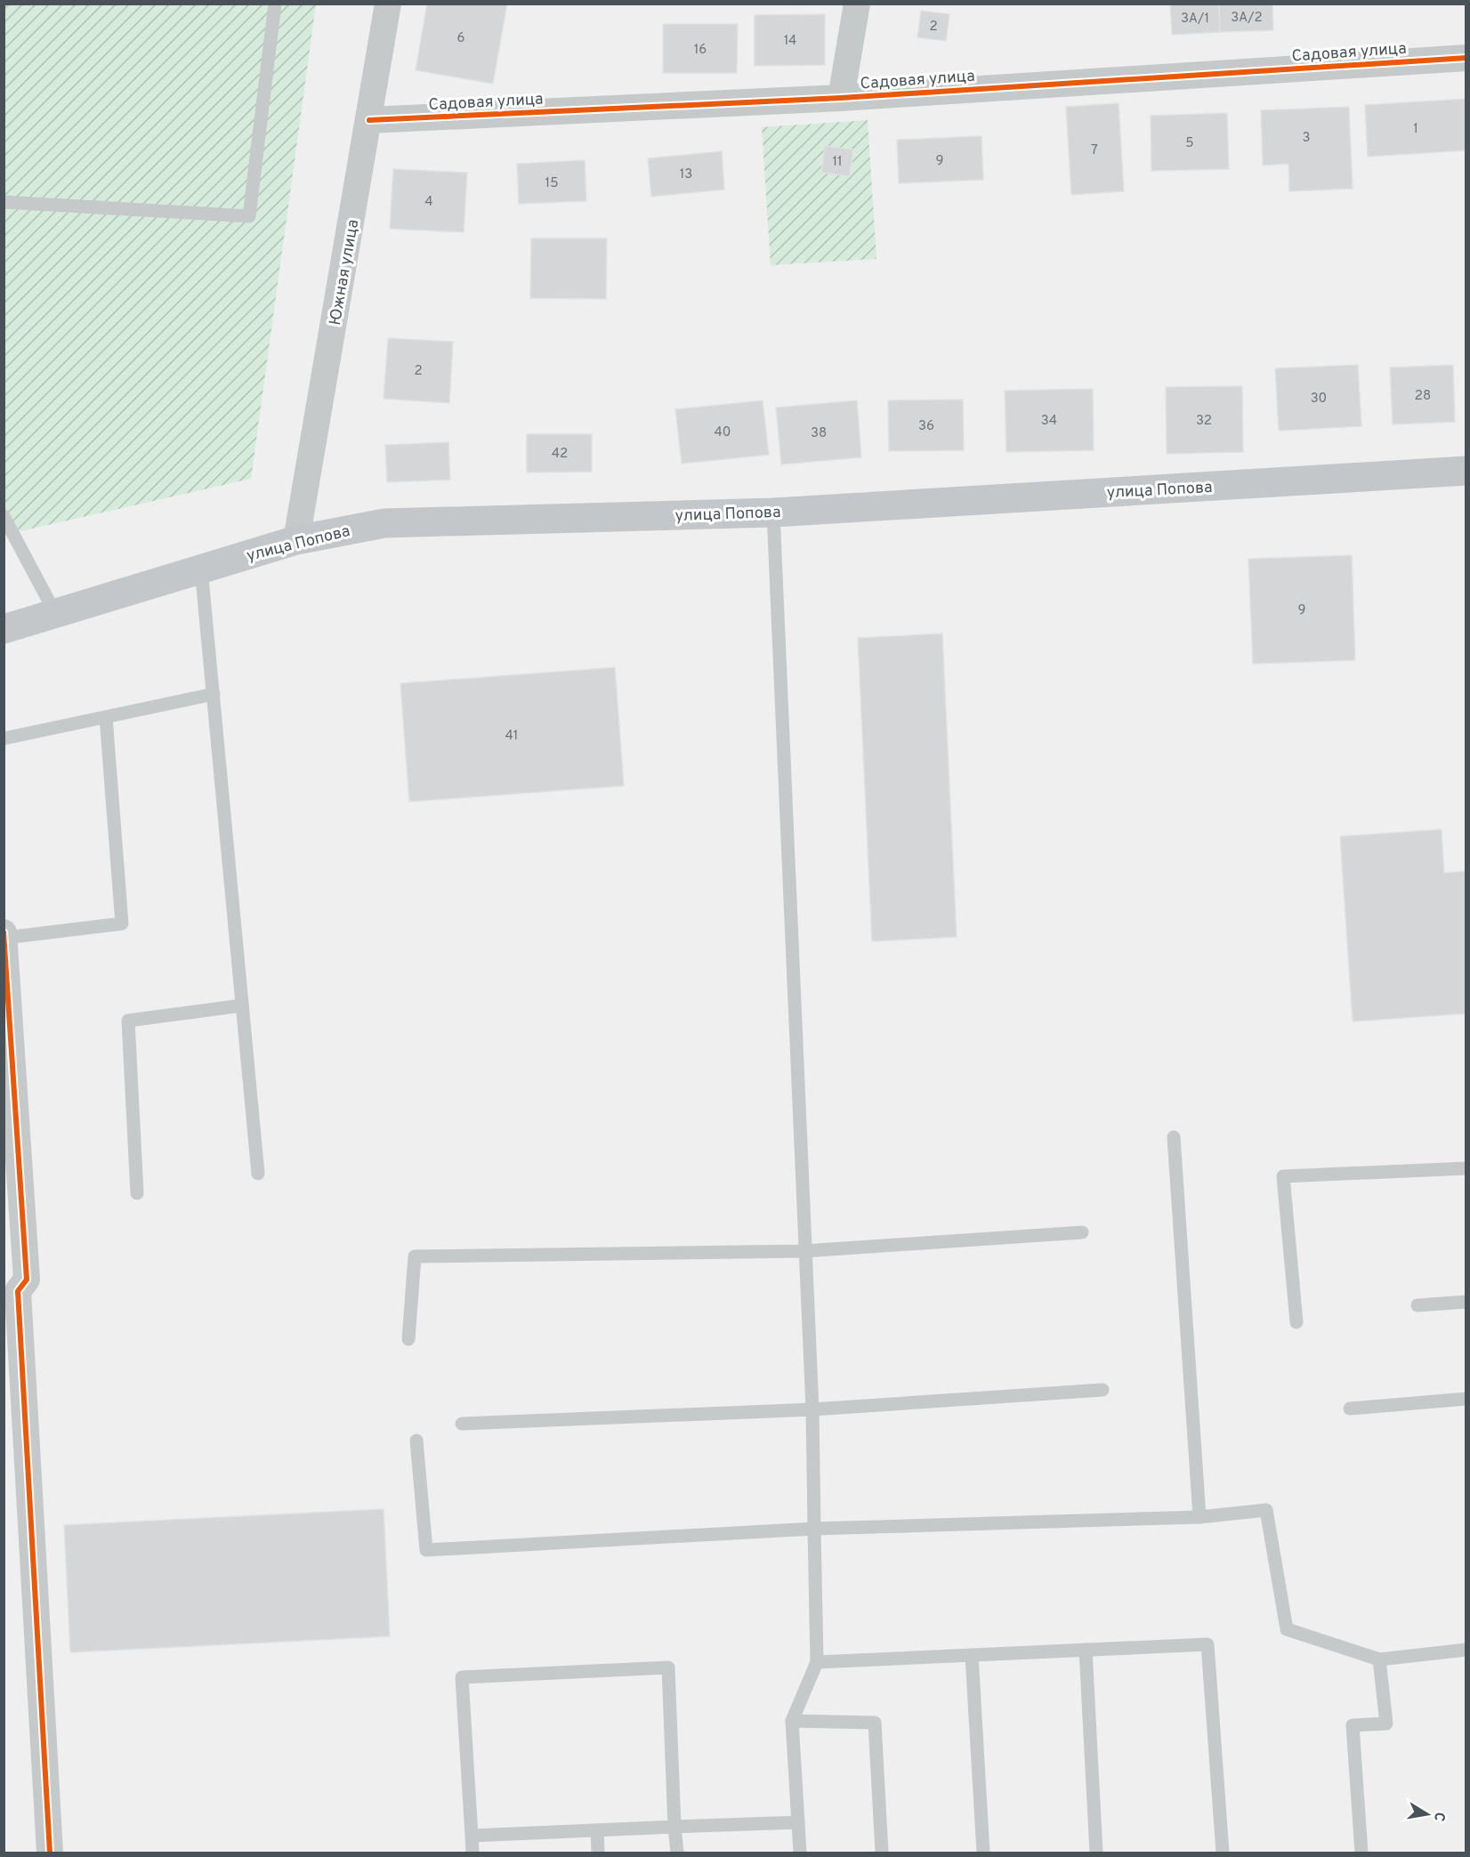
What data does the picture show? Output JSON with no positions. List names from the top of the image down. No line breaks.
{"streets":{"main road":["улица Попова"],"street":["Садовая улица","Южная улица"]},"crossings":[["Садовая улица","Южная улица"],["Южная улица","улица Попова"]],"house_numbers":["3А/2","3А/1","2","6","14","16","1","3","5","7","9","11","13","15","4","2","28","30","34","32","36","40","38","42","9","41"],"north":"right"}
